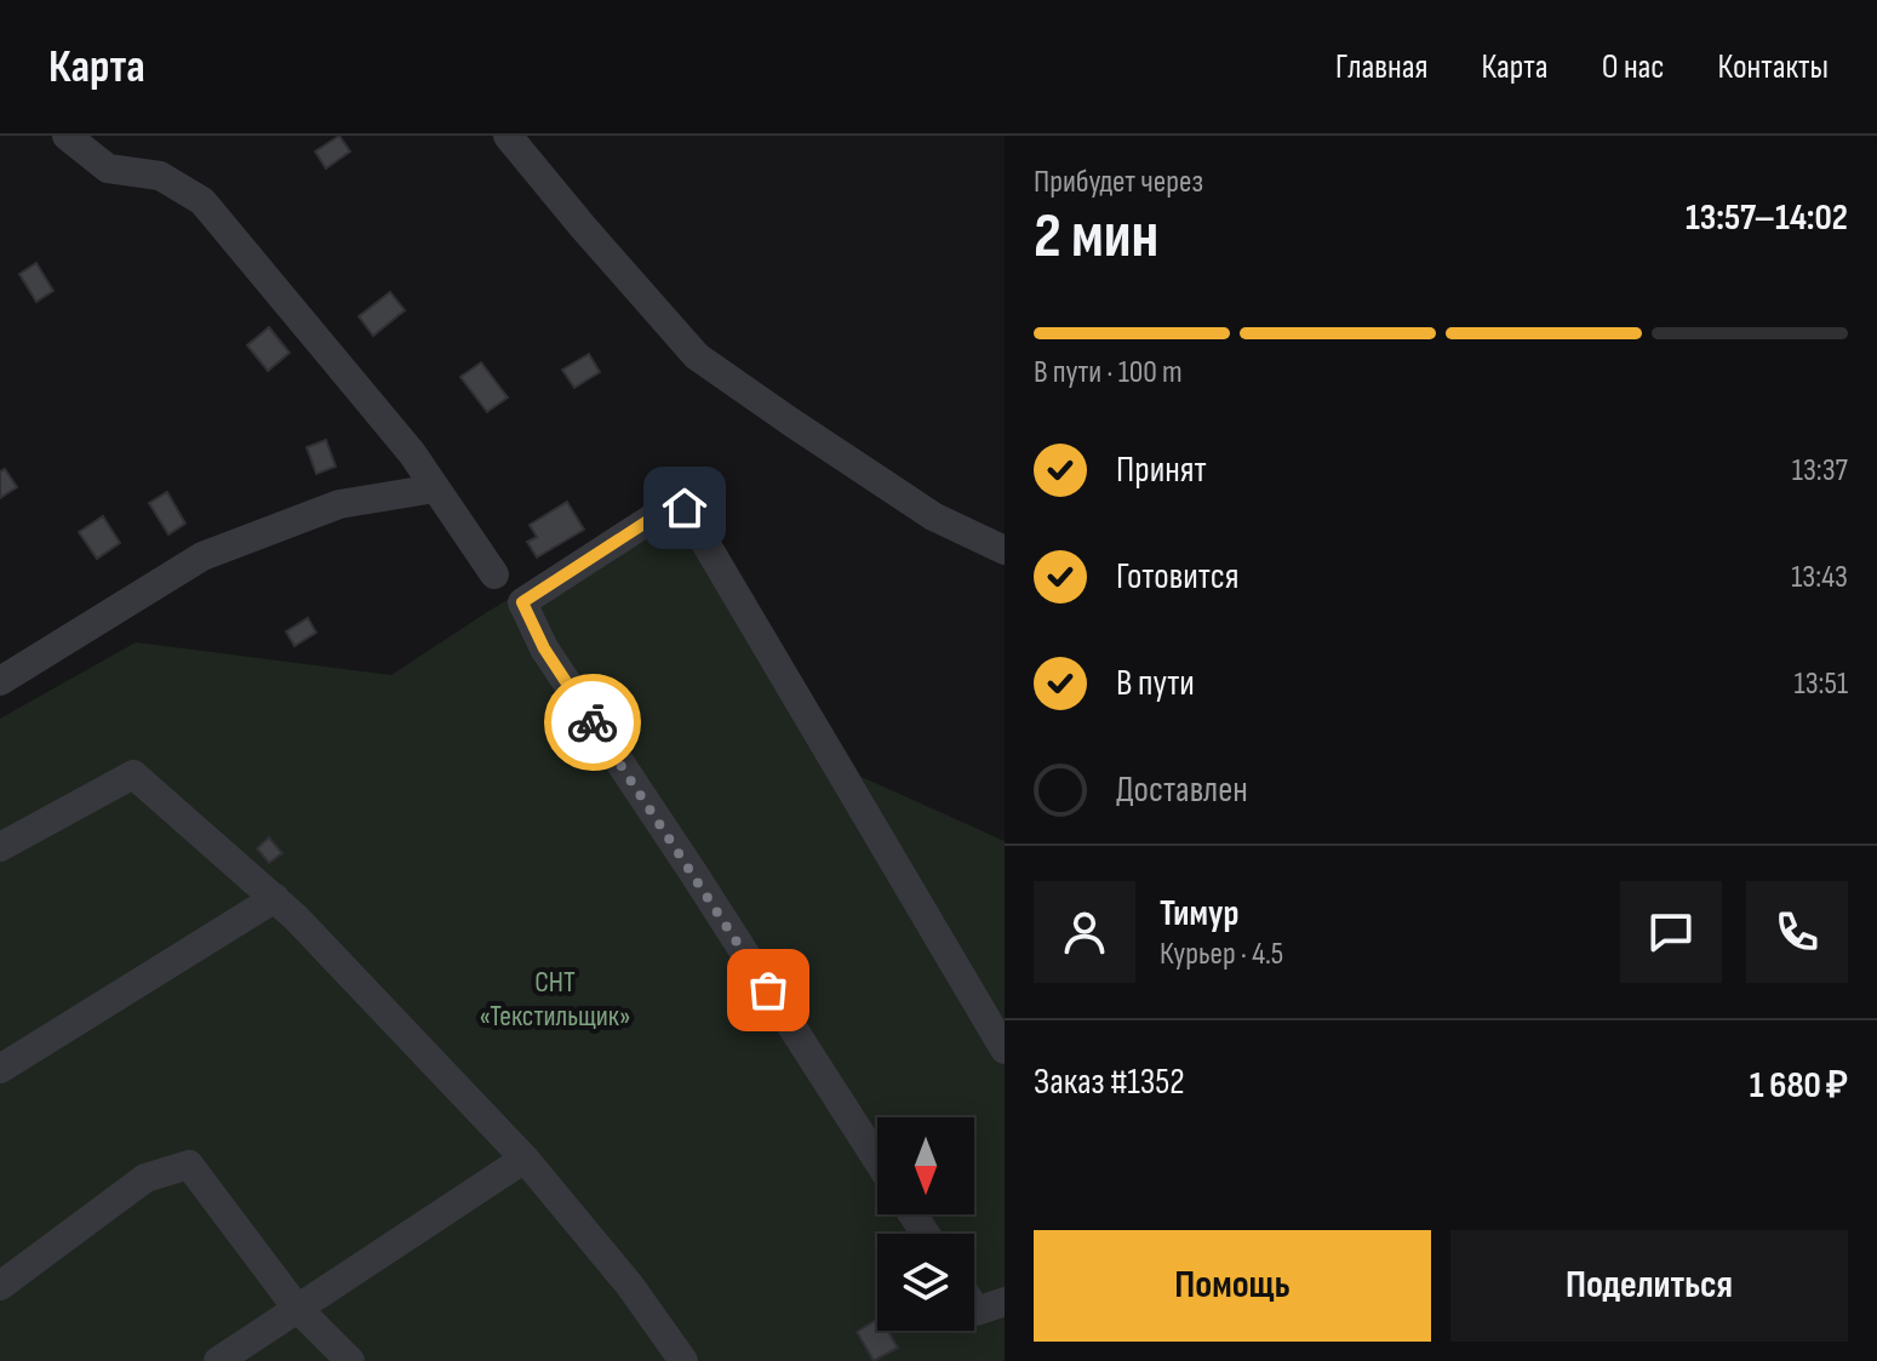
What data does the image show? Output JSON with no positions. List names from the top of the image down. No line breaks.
{"parks":["СНТ «Текстильщик»"],"north":"bottom","page":{"header":"Карта","nav":["Главная","Карта","О нас","Контакты"],"heading":["2 мин","Прибудет через","13:57–14:02"],"panel":["Тимур","Курьер · 4.5","Заказ #1352","1 680 ₽"],"bar":"В пути · 100 m","list":[["Принят","13:37"],["Готовится","13:43"],["В пути","13:51"],"Доставлен"],"buttons":["Помощь","Поделиться"]}}
